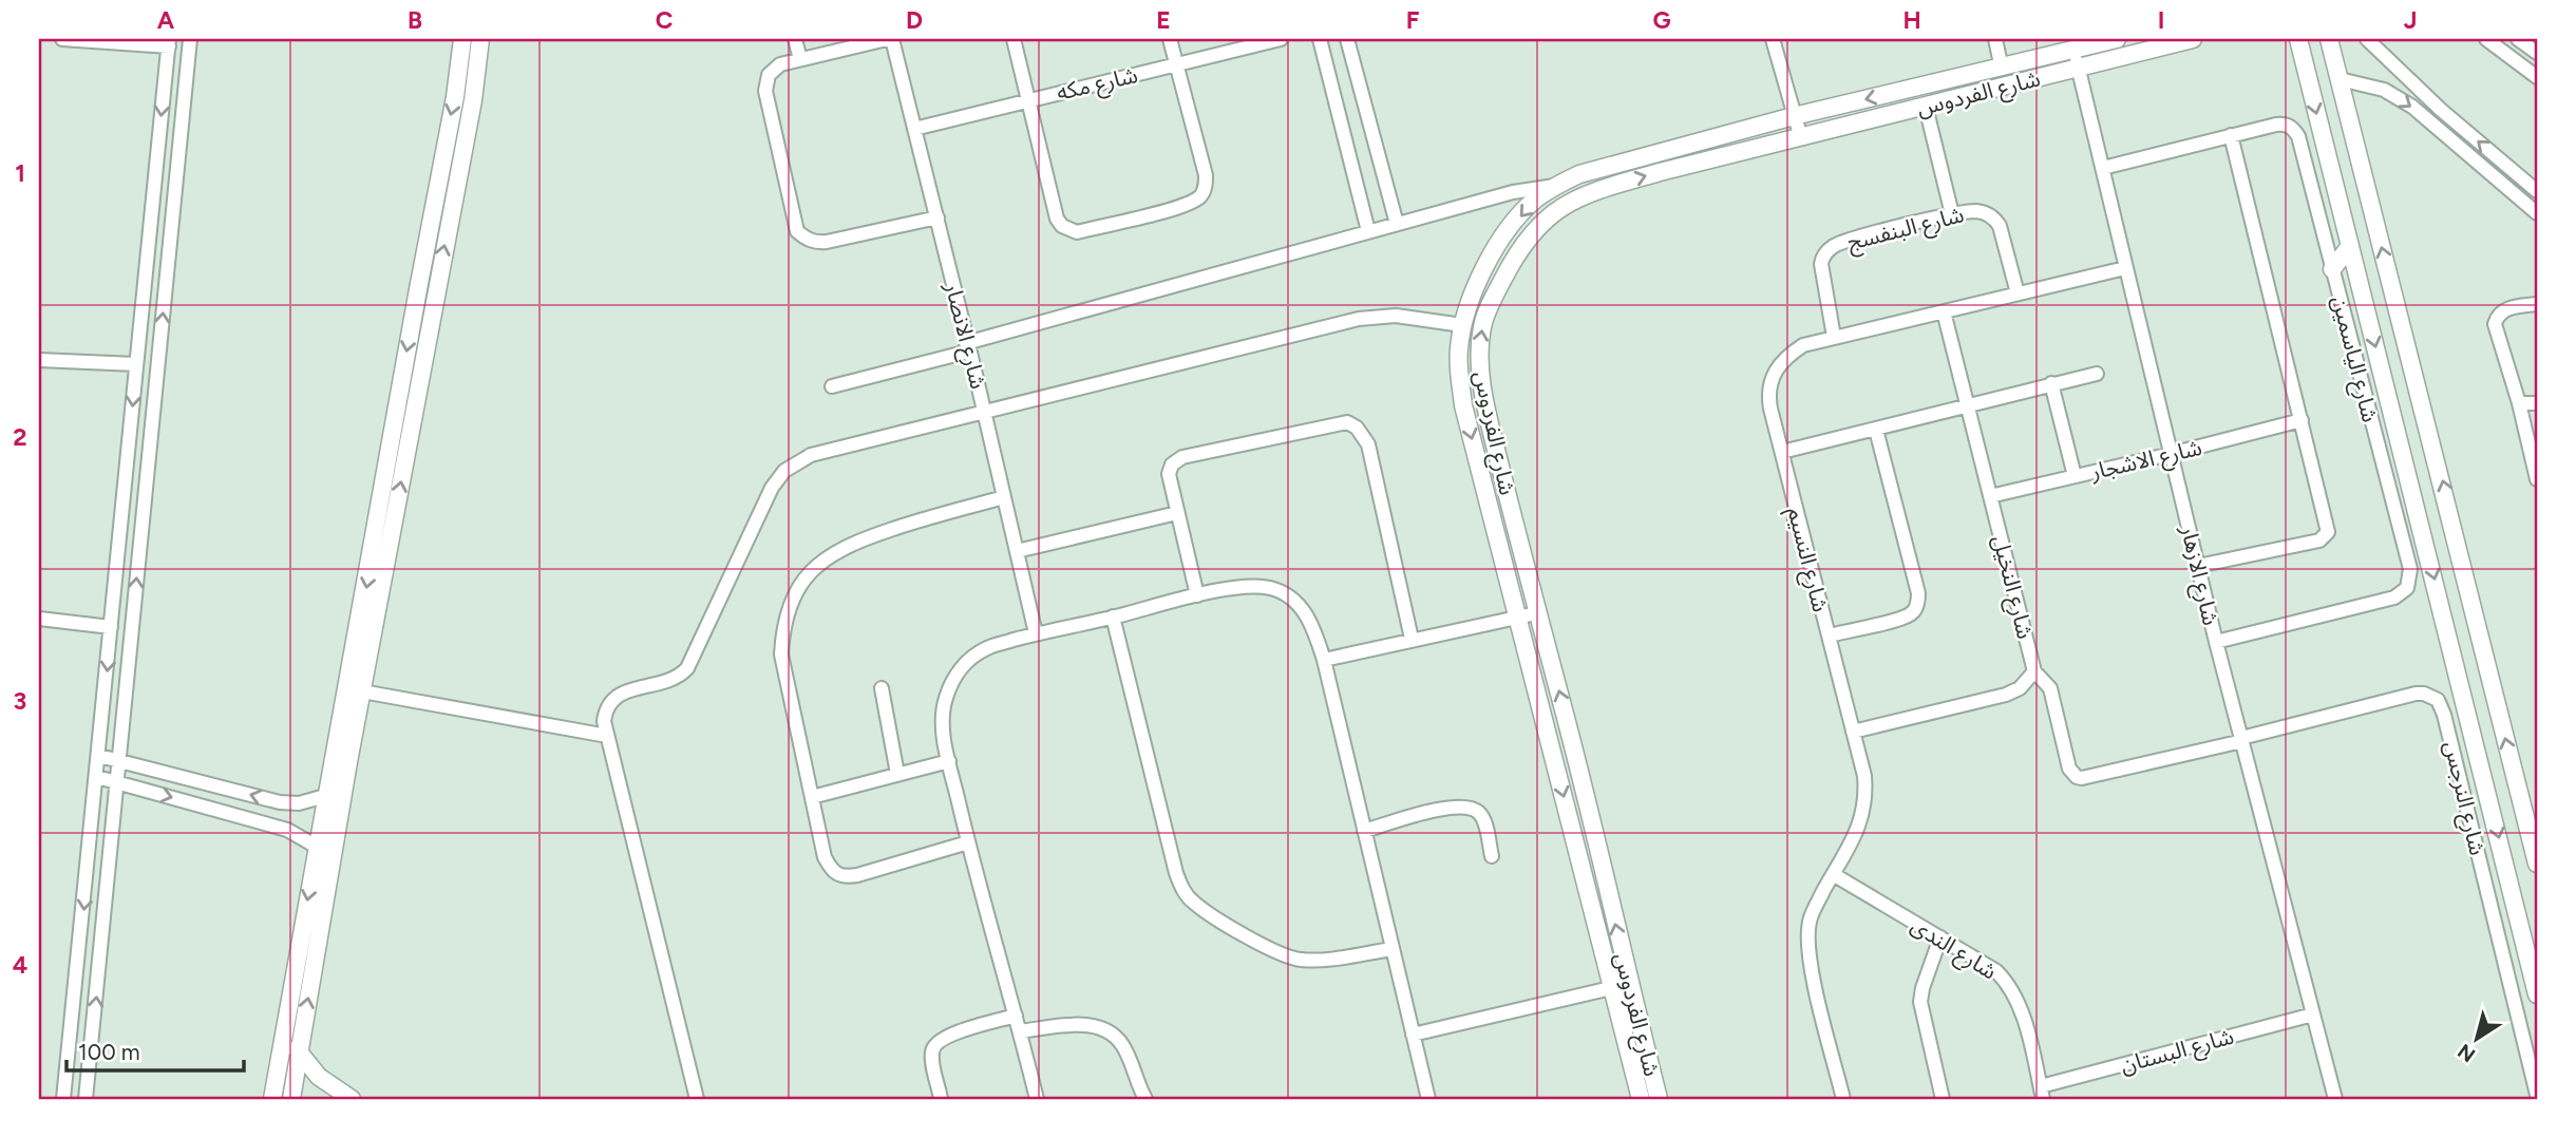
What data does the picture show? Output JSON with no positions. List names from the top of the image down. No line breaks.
{"streets":{"street":["شارع مكه","شارع الفردوس","شارع البنفسج","شارع الانصار","شارع الياسمين","شارع الاشجار","شارع النسيم","شارع الازهار","شارع النخيل","شارع النرجس","شارع الندى","شارع البستان"]},"crossings":[["شارع مكه","شارع الانصار"],["شارع الفردوس","شارع الازهار"],["شارع البنفسج","شارع النسيم"],["شارع الياسمين","شارع الازهار"],["شارع الاشجار","شارع الازهار"],["شارع الاشجار","شارع النخيل"],["شارع النسيم","شارع الازهار"],["شارع النسيم","شارع النخيل"],["شارع النسيم","شارع الندى"],["شارع الازهار","شارع النخيل"],["شارع الازهار","شارع النرجس"],["شارع الازهار","شارع البستان"],["شارع النخيل","شارع النرجس"],["شارع الندى","شارع البستان"]],"scale_bar":"100 m","north":"bottom left","grid":{"columns":["A","B","C","D","E","F","G","H","I","J"],"rows":["1","2","3","4"]}}
